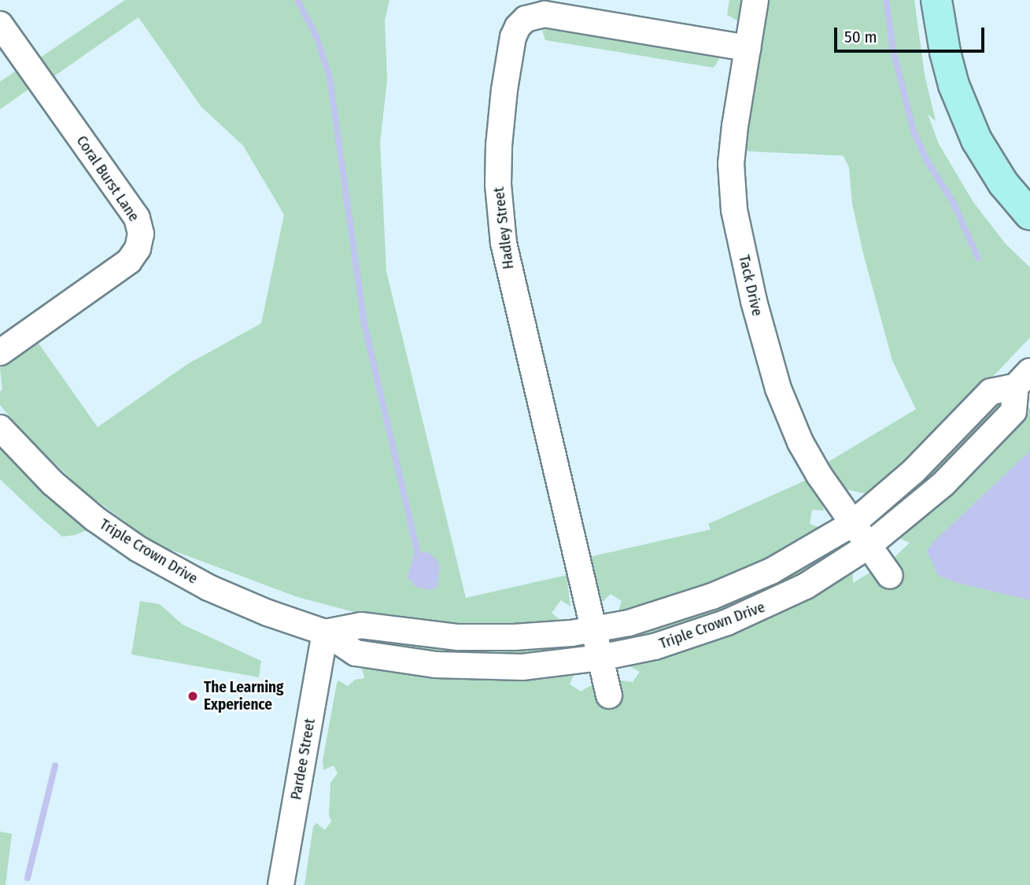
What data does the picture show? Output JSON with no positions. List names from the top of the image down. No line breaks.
{"streets":{"street":["Coral Burst Lane","Hadley Street","Tack Drive","Triple Crown Drive","Pardee Street"]},"crossings":[["Hadley Street","Tack Drive"],["Hadley Street","Triple Crown Drive"],["Tack Drive","Triple Crown Drive"],["Triple Crown Drive","Pardee Street"]],"places":["The Learning Experience"],"scale_bar":"50 m"}
